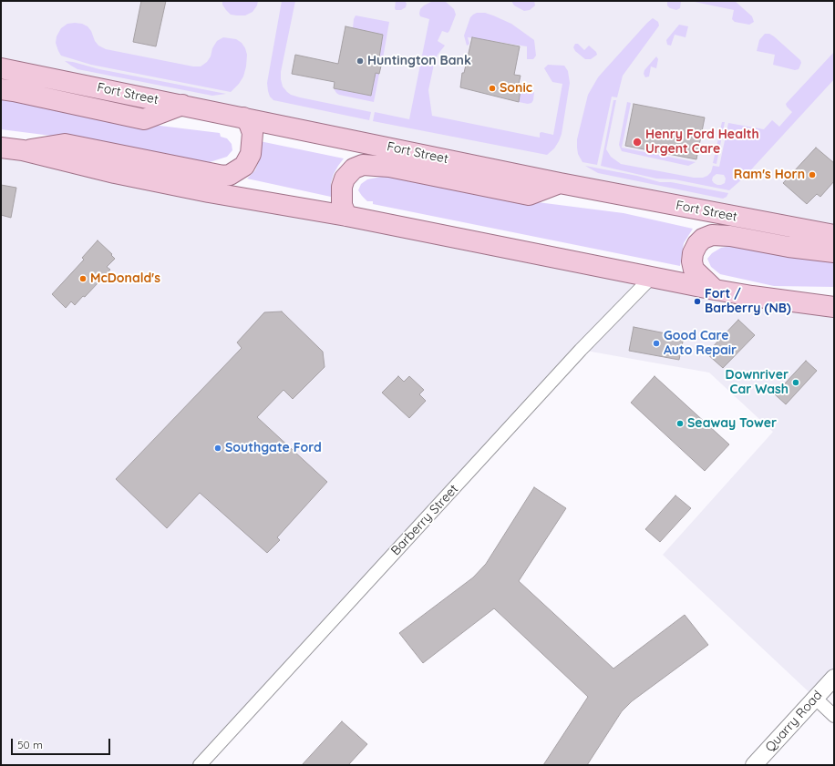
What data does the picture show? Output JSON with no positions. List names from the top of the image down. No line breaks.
{"streets":{"main road":["Fort Street"],"street":["Barberry Street","Quarry Road"]},"places":["Huntington Bank","Sonic","Henry Ford Health Urgent Care","Ram's Horn","McDonald's","Fort / Barberry (NB)","Good Care Auto Repair","Downriver Car Wash","Seaway Tower","Southgate Ford"],"scale_bar":"50 m"}
